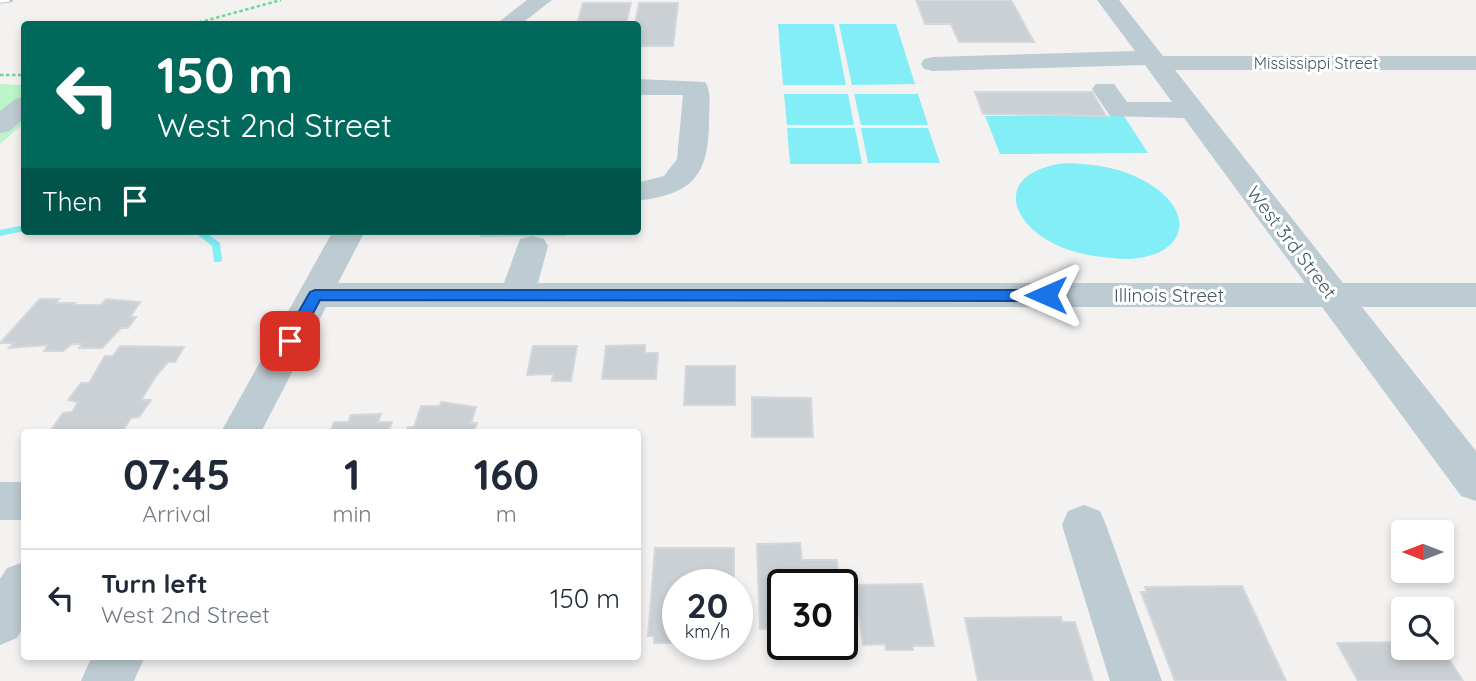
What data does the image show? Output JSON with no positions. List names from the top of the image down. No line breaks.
{"streets":{"street":["Mississippi Street","West 3rd Street","Illinois Street"]},"crossings":[["Mississippi Street","West 3rd Street"],["West 3rd Street","Illinois Street"]],"north":"left","page":{"turn":["150 m","West 2nd Street"],"then":"Then","eta":["07:45","Arrival","1","min","160","m"],"list":[{"name":"Turn left","note":"West 2nd Street","value":"150 m"}],"speed":"20 km/h","limit":"30"}}
